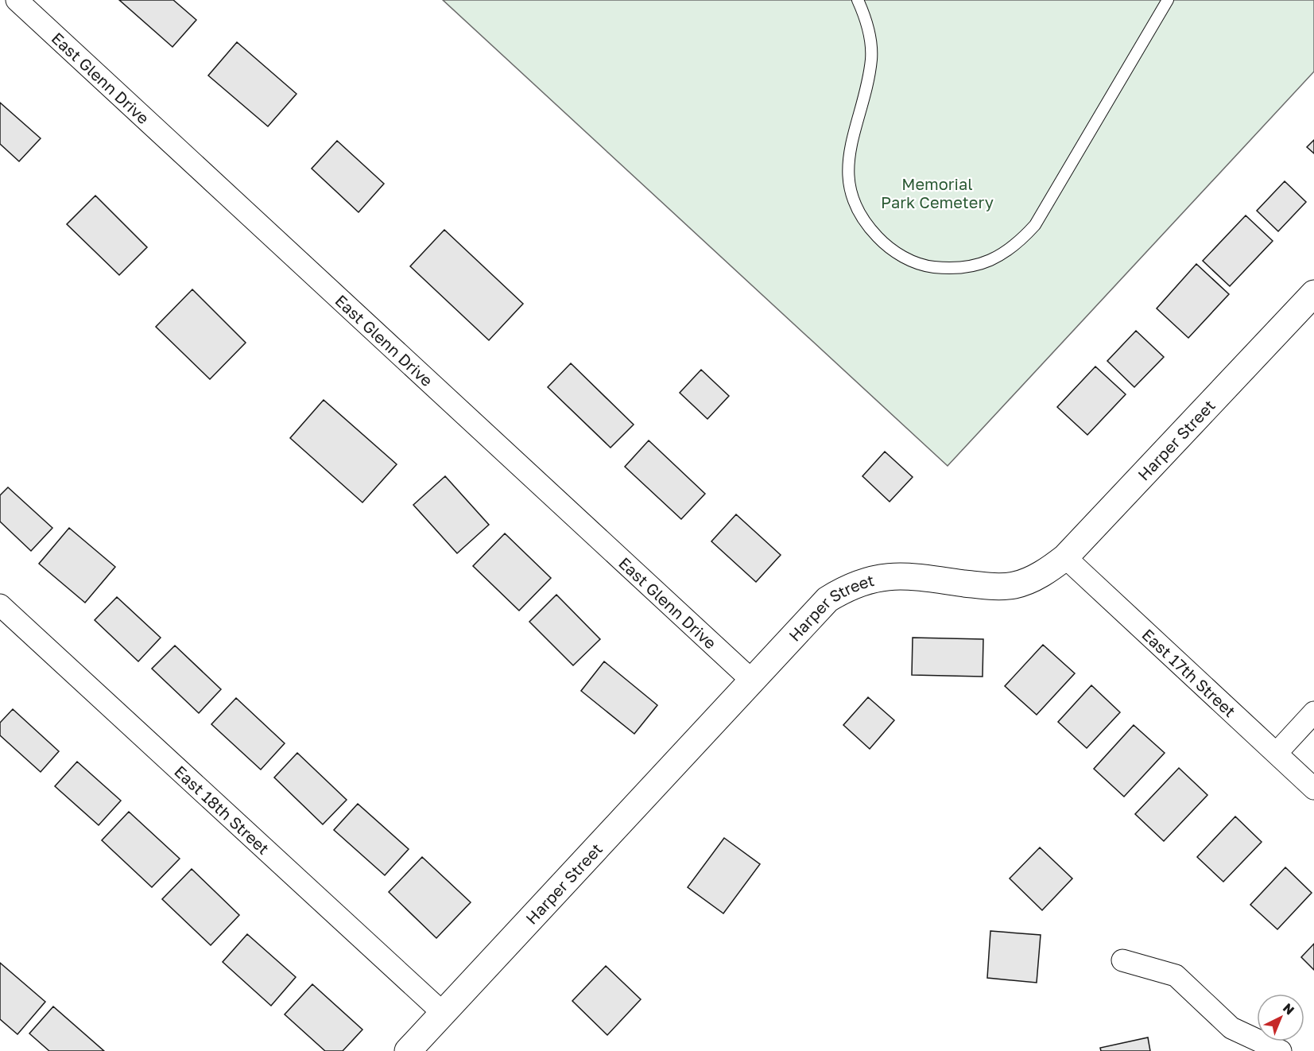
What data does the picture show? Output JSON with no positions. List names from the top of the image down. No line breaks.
{"streets":{"street":["East Glenn Drive","Harper Street","East 17th Street","East 18th Street"]},"crossings":[["East Glenn Drive","Harper Street"],["Harper Street","East 17th Street"],["Harper Street","East 18th Street"]],"parks":["Memorial Park Cemetery"],"north":"top right"}
